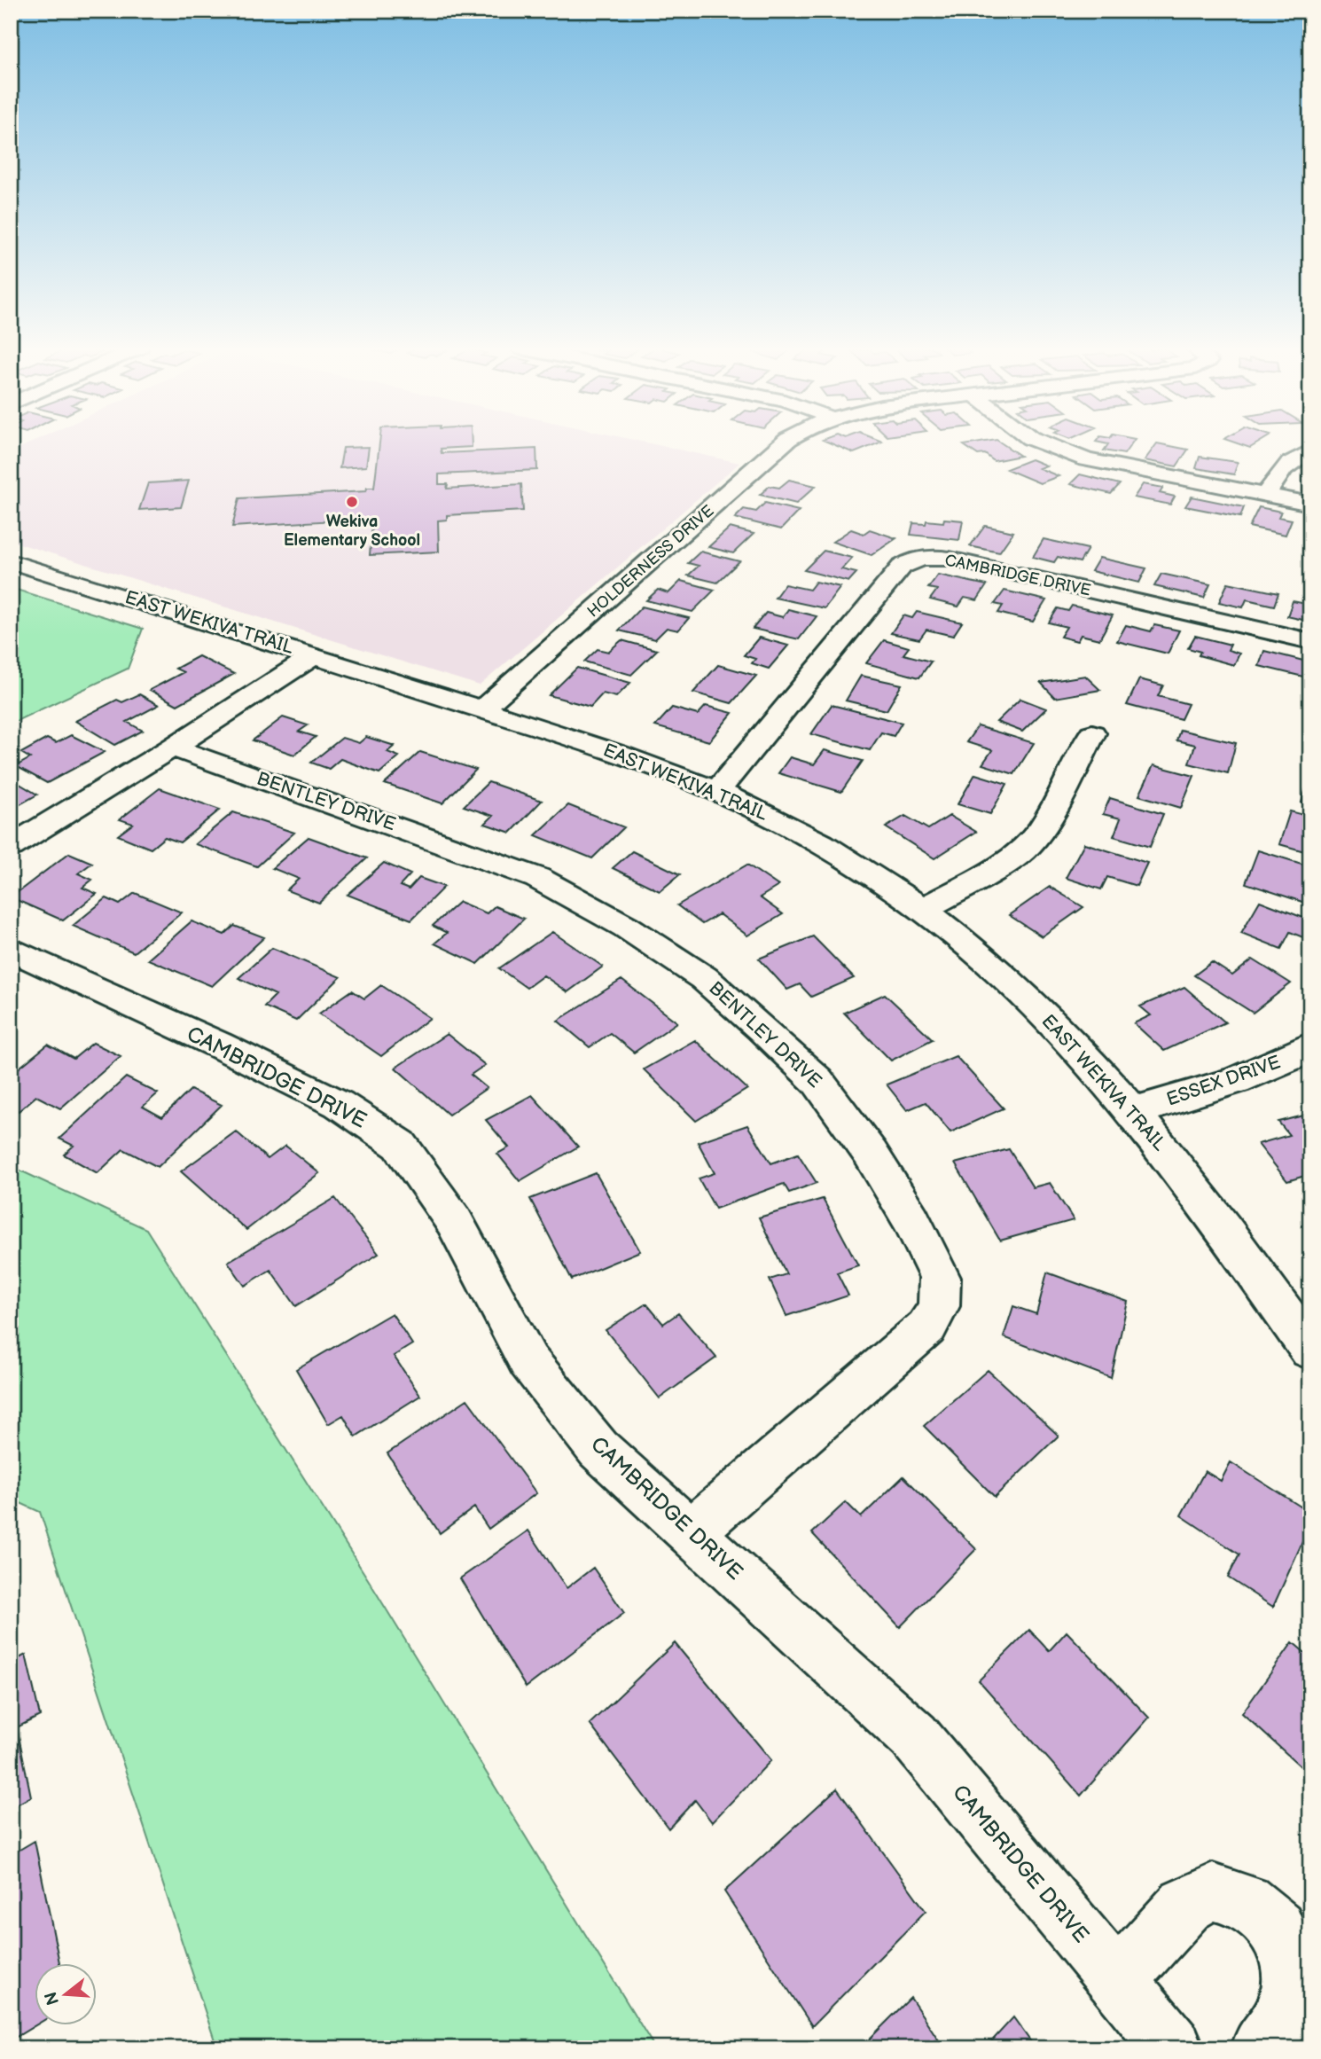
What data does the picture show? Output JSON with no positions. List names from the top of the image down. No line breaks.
{"streets":{"street":["HOLDERNESS DRIVE","CAMBRIDGE DRIVE","EAST WEKIVA TRAIL","BENTLEY DRIVE","ESSEX DRIVE"]},"crossings":[["HOLDERNESS DRIVE","EAST WEKIVA TRAIL"],["CAMBRIDGE DRIVE","EAST WEKIVA TRAIL"],["CAMBRIDGE DRIVE","BENTLEY DRIVE"],["EAST WEKIVA TRAIL","ESSEX DRIVE"]],"places":["Wekiva Elementary School"],"north":"left"}
